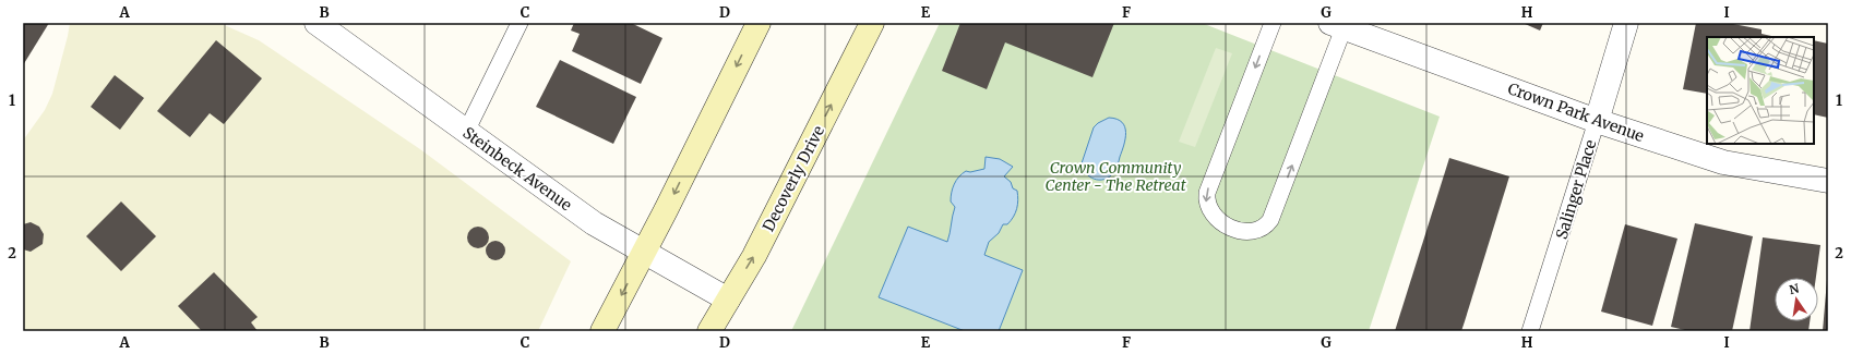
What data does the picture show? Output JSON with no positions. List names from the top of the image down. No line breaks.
{"streets":{"street":["Crown Park Avenue","Steinbeck Avenue","Decoverly Drive","Salinger Place"]},"crossings":[["Crown Park Avenue","Salinger Place"],["Steinbeck Avenue","Decoverly Drive"]],"parks":["Crown Community Center - The Retreat"],"north":"top","grid":{"columns":["A","B","C","D","E","F","G","H","I"],"rows":["1","2"]}}
